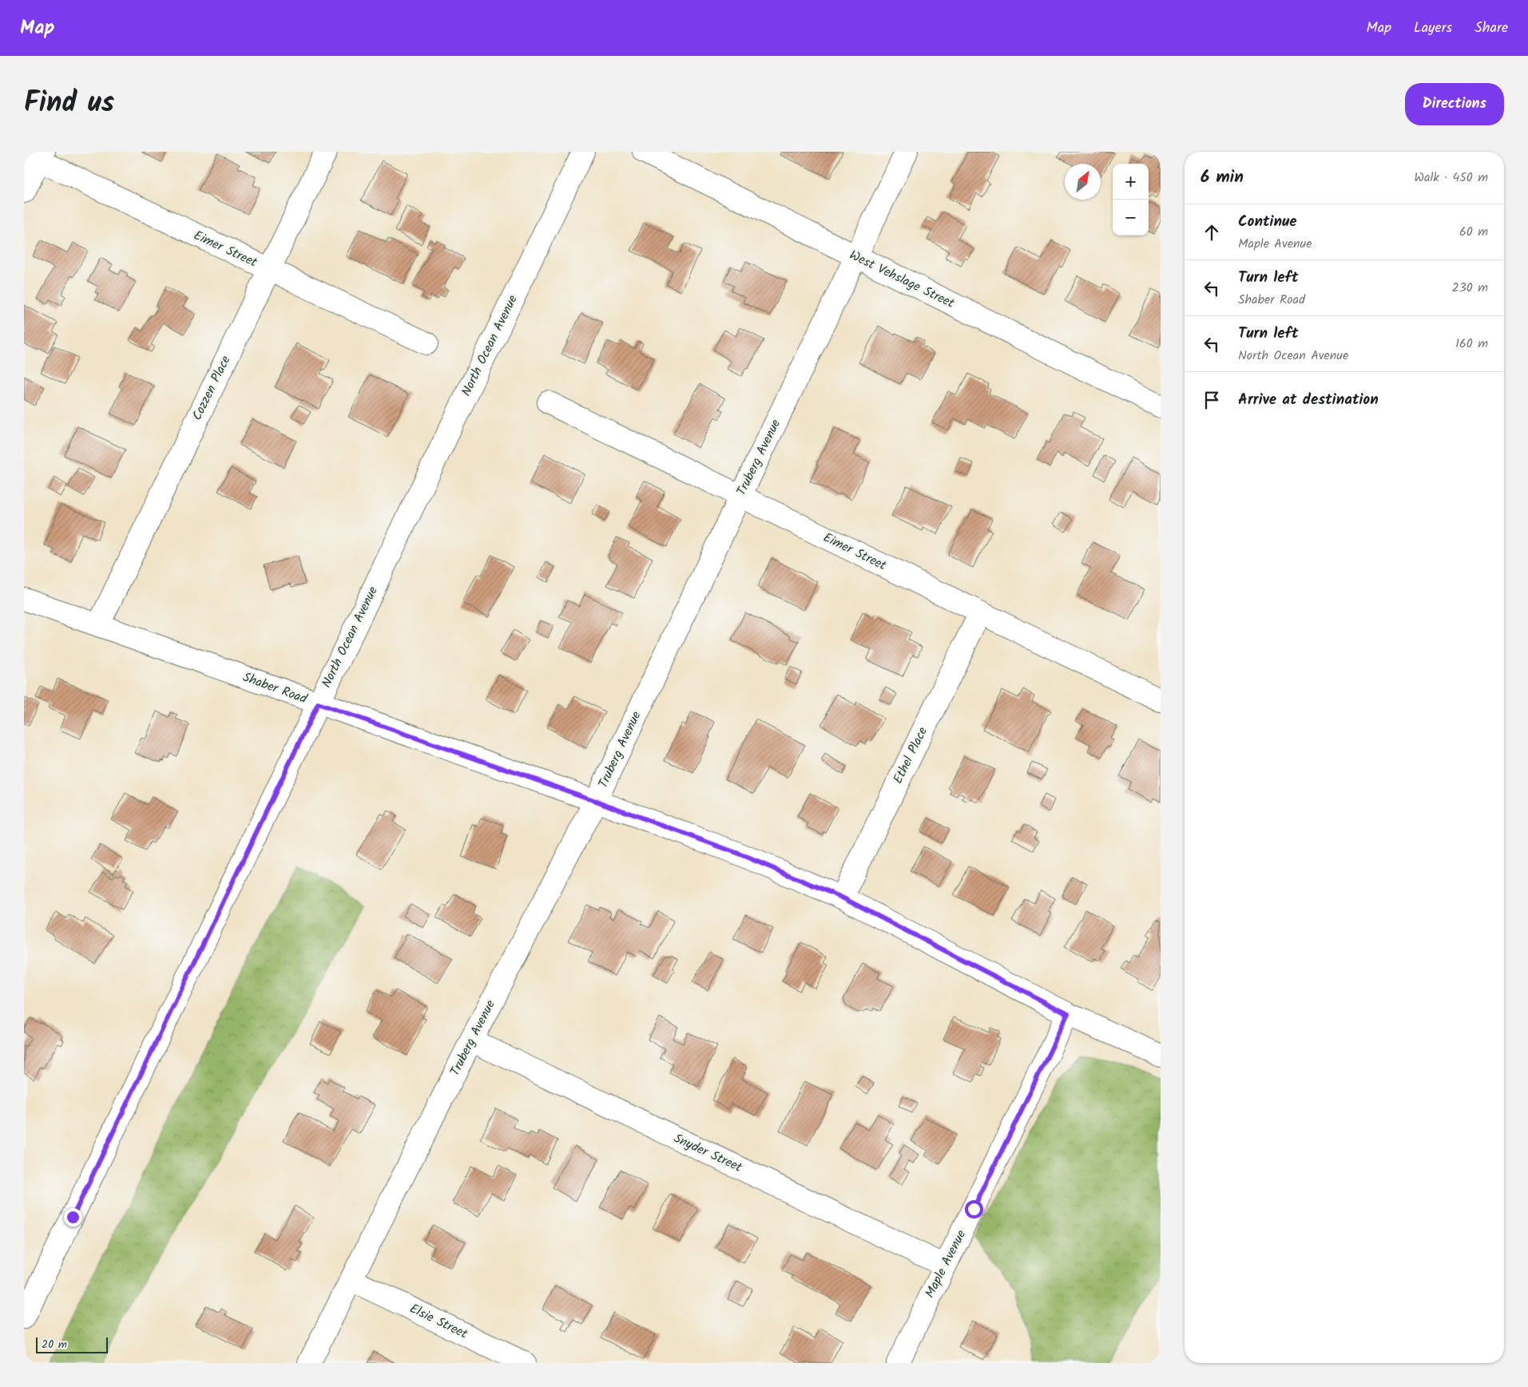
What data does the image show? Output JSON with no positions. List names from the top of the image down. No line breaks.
{"streets":{"street":["Eimer Street","West Vehslage Street","North Ocean Avenue","Cozzen Place","Truberg Avenue","Shaber Road","Ethel Place","Snyder Street","Maple Avenue","Elsie Street"]},"crossings":[["Eimer Street","Cozzen Place"],["Eimer Street","Truberg Avenue"],["Eimer Street","Ethel Place"],["West Vehslage Street","Truberg Avenue"],["North Ocean Avenue","Shaber Road"],["Cozzen Place","Shaber Road"],["Truberg Avenue","Shaber Road"],["Truberg Avenue","Snyder Street"],["Truberg Avenue","Elsie Street"],["Shaber Road","Ethel Place"],["Shaber Road","Maple Avenue"],["Snyder Street","Maple Avenue"]],"scale_bar":"20 m","north":"top right","page":{"header":"Map","nav":["Map","Layers","Share"],"title":"Find us","buttons":"Directions","heading":["6 min","Walk · 450 m"],"map_buttons":["+","−"],"list":[["Continue","Maple Avenue","60 m"],["Turn left","Shaber Road","230 m"],["Turn left","North Ocean Avenue","160 m"],"Arrive at destination"],"scale":"20 m"}}
